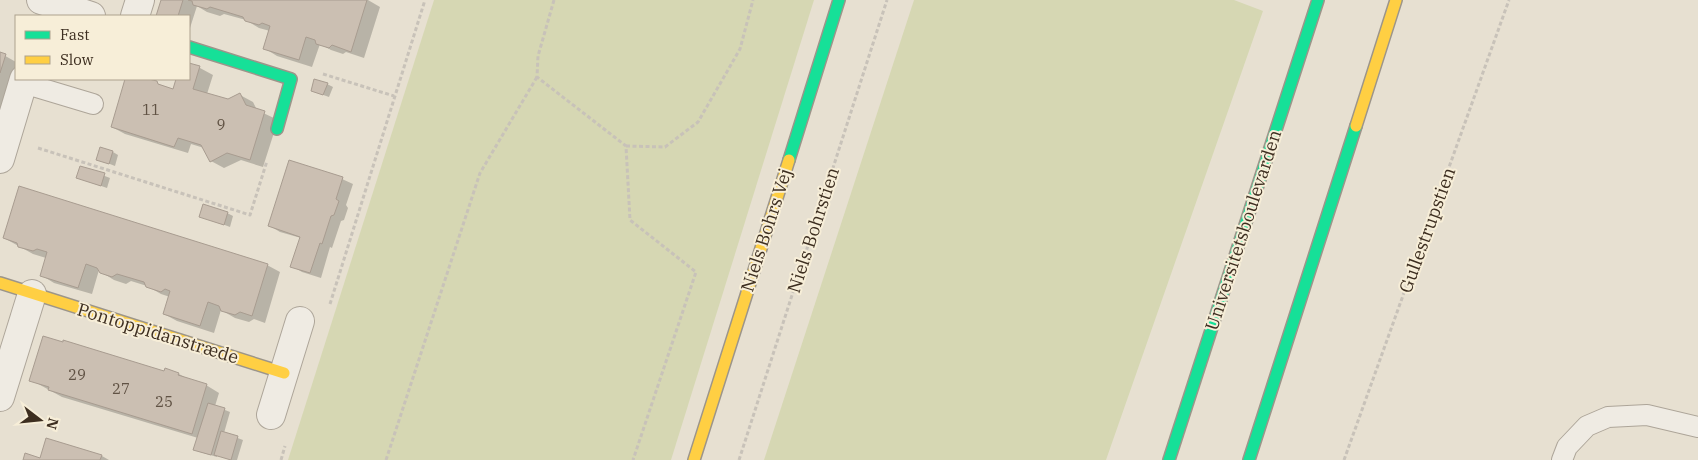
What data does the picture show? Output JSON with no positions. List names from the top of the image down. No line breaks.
{"streets":{"main road":["Niels Bohrs Vej","Universitetsboulevarden","Pontoppidanstræde"],"path":["Niels Bohrstien","Gullestrupstien"]},"house_numbers":["11","9","29","27","25"],"legend":["Fast","Slow"],"north":"right"}
